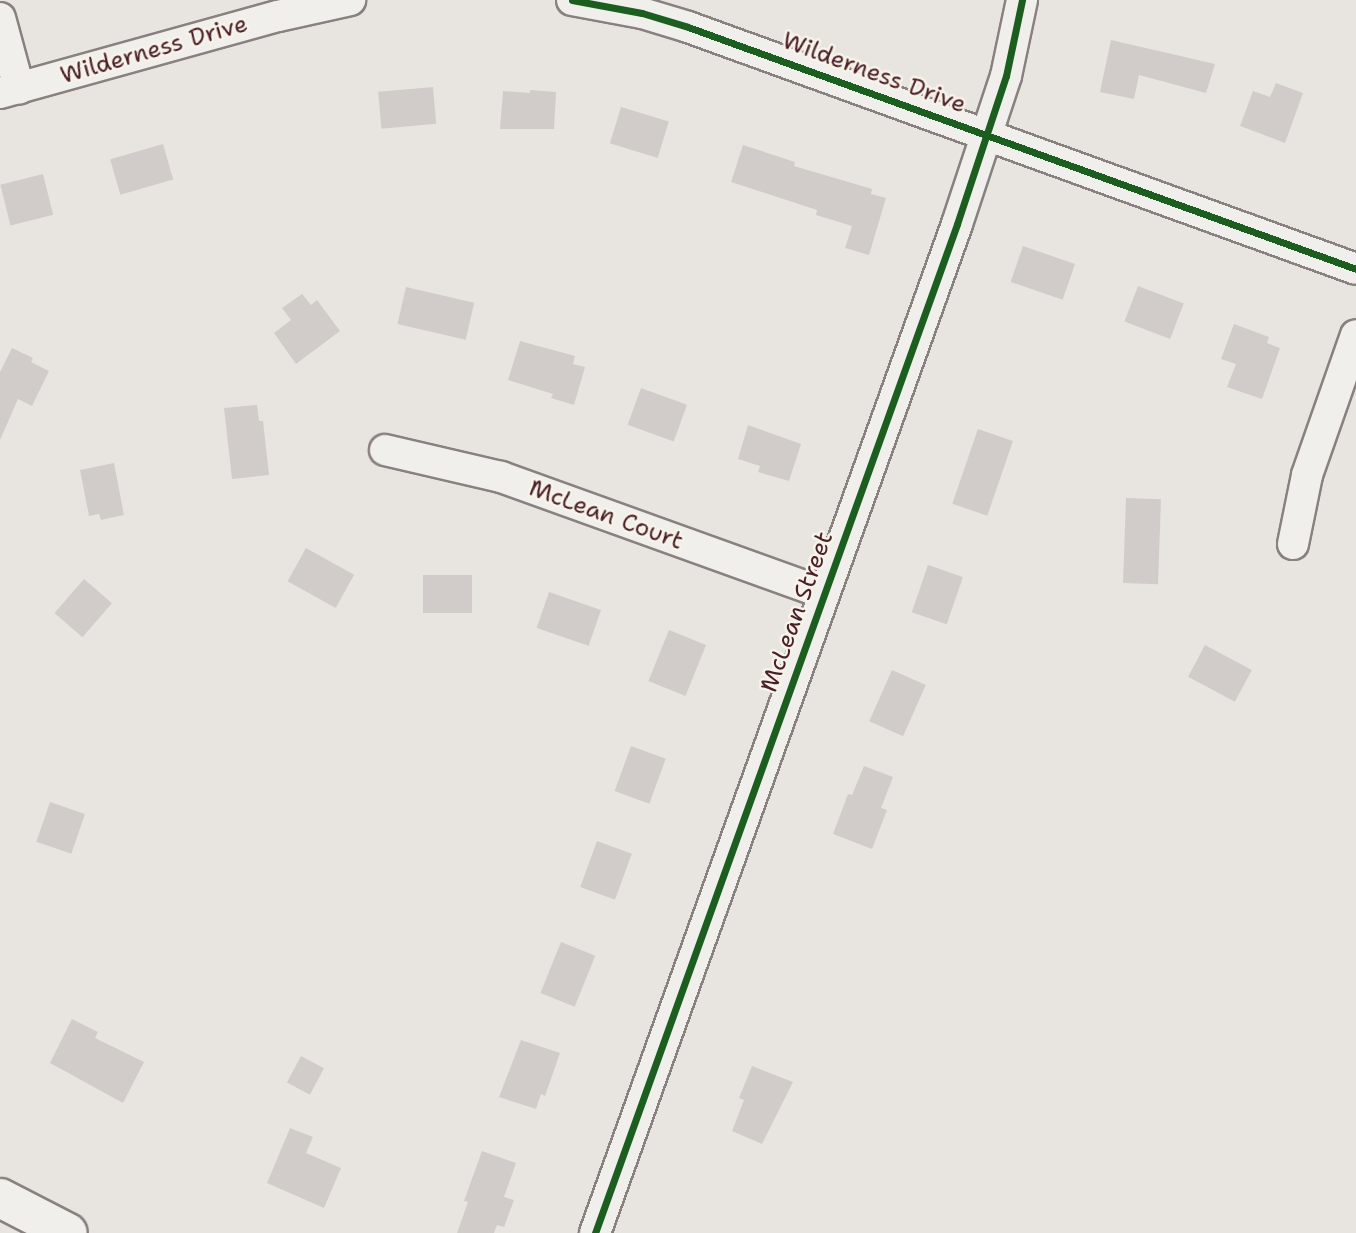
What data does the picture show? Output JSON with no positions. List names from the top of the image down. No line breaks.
{"streets":{"street":["Wilderness Drive","McLean Court","McLean Street"]},"crossings":[["Wilderness Drive","McLean Street"],["McLean Court","McLean Street"]]}
